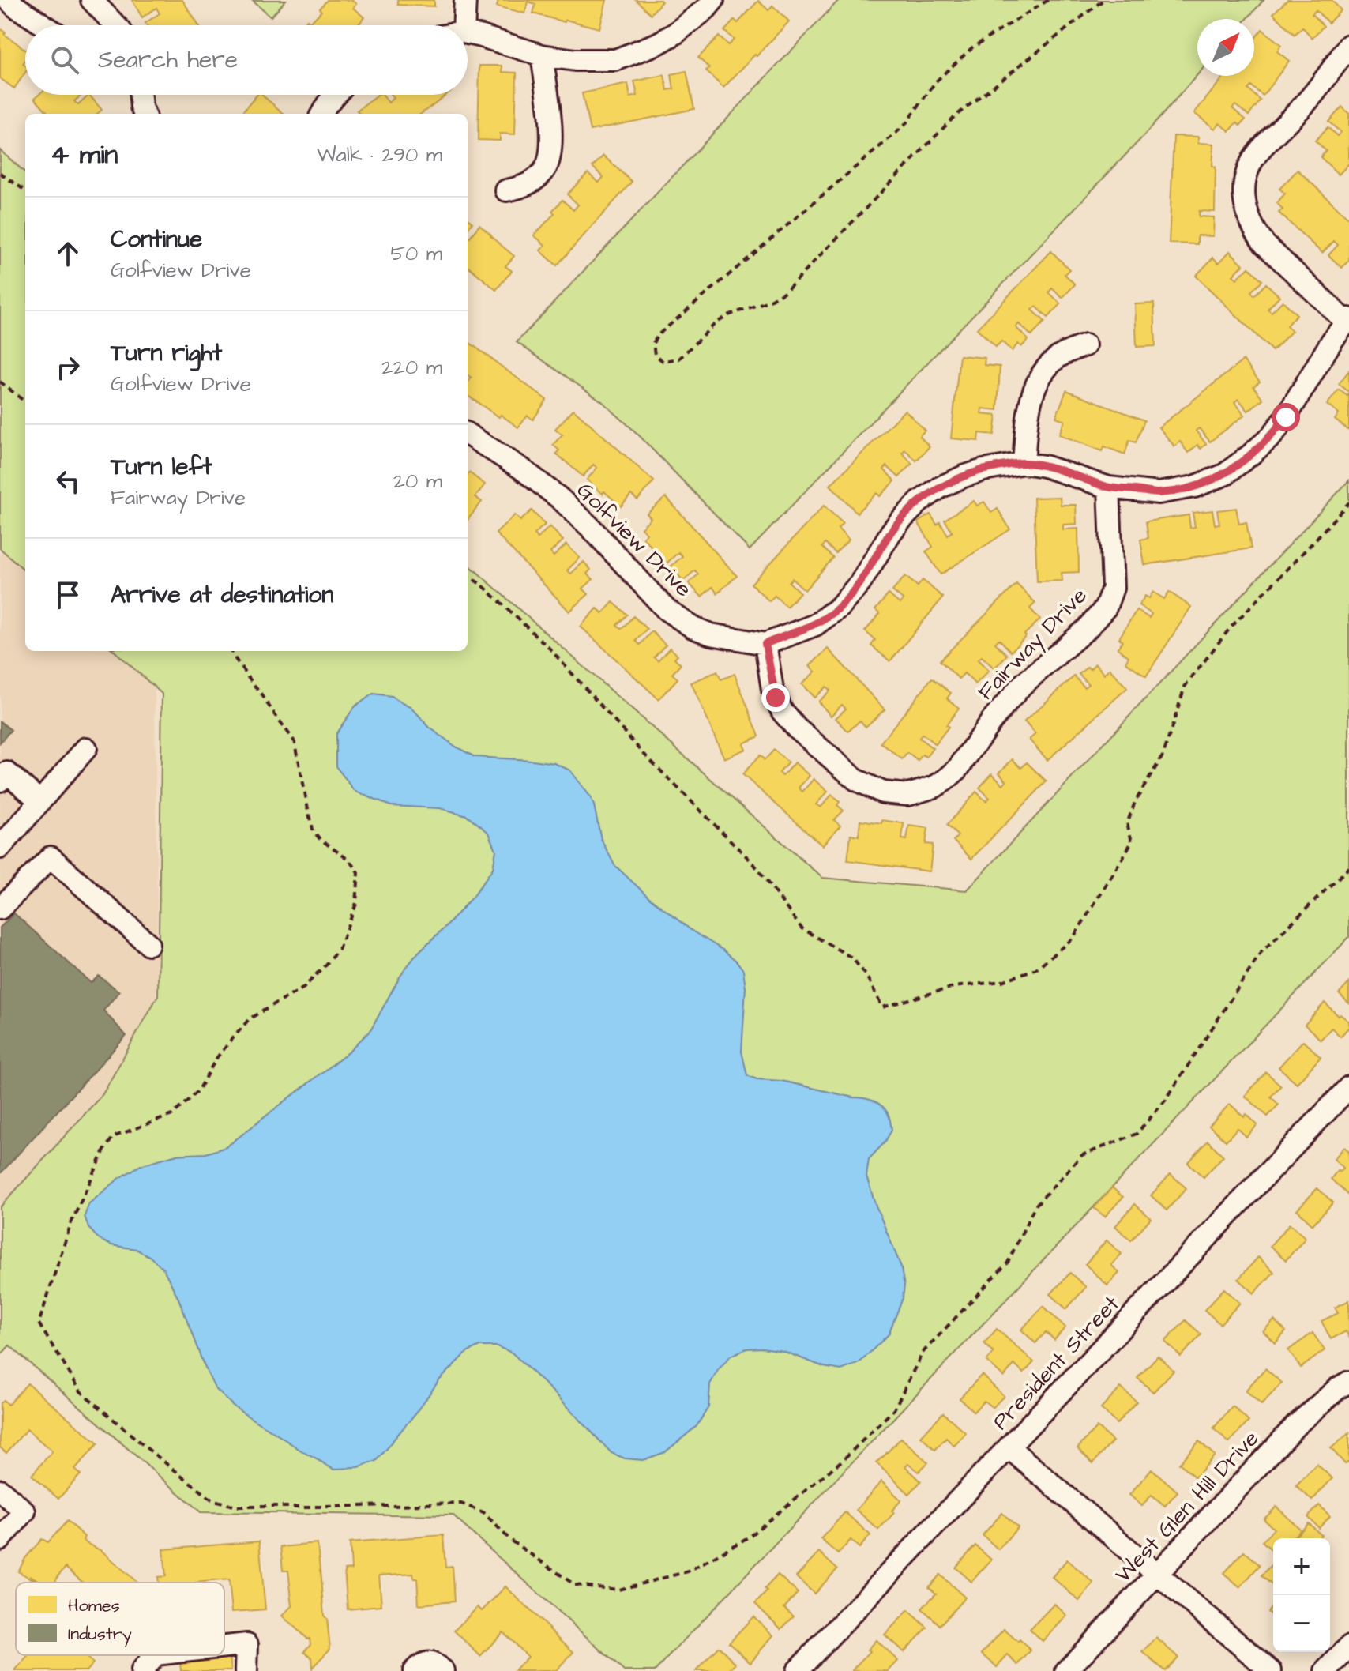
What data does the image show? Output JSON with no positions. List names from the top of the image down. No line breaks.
{"streets":{"street":["Golfview Drive","Fairway Drive","President Street","West Glen Hill Drive"]},"crossings":[["Golfview Drive","Fairway Drive"]],"legend":["Homes","Industry"],"north":"top right","page":{"search":"Search here","heading":["4 min","Walk · 290 m"],"list":[["Continue","Golfview Drive","50 m"],["Turn right","Golfview Drive","220 m"],["Turn left","Fairway Drive","20 m"],"Arrive at destination"],"map_buttons":["+","−"]}}
